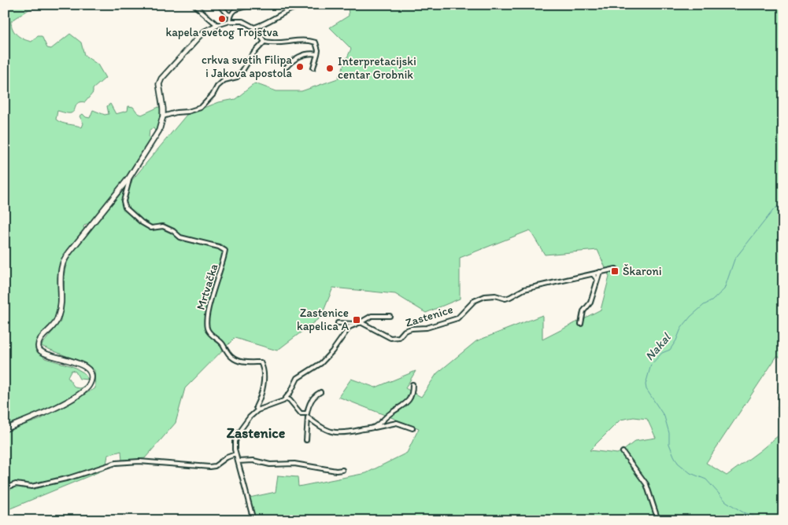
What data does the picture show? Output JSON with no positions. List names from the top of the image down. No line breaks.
{"streets":{"street":["Mrtvačka","Zastenice"]},"districts":["Zastenice"],"water":["Nakal"],"places":{"other":["kapela svetog Trojstva","crkva svetih Filipa i Jakova apostola","Interpretacijski centar Grobnik"],"transit":["Škaroni","Zastenice kapelica A"]}}
